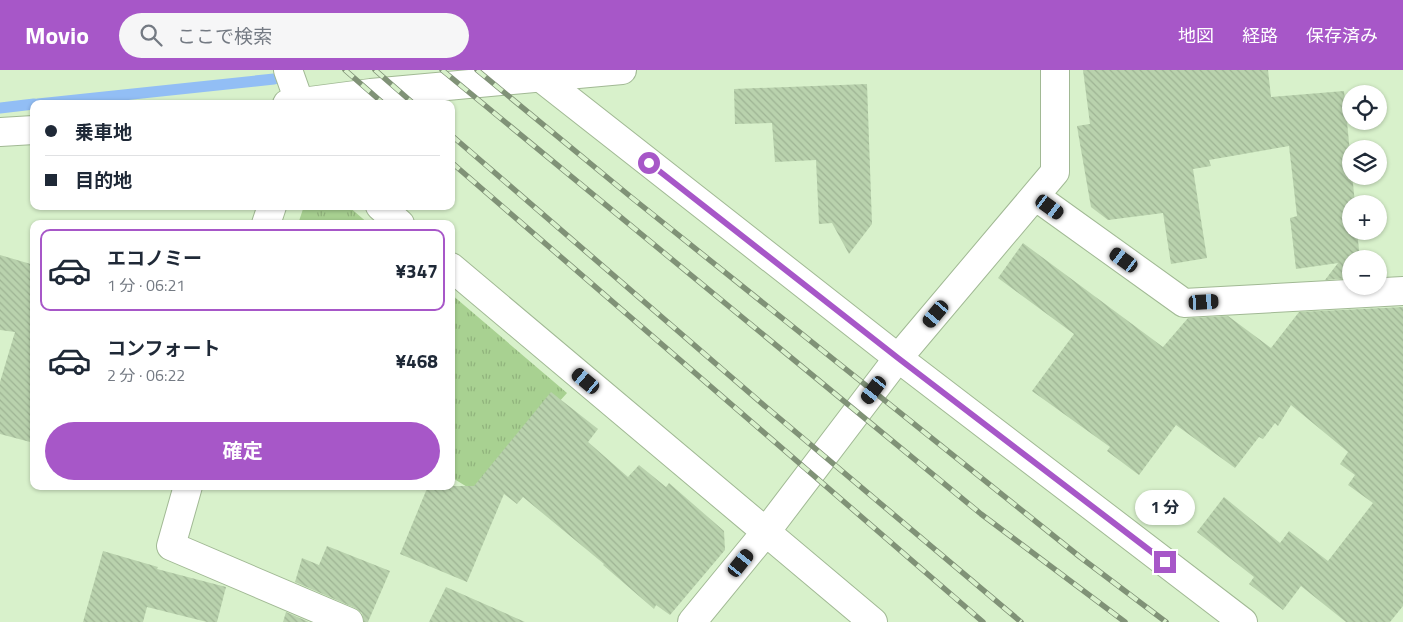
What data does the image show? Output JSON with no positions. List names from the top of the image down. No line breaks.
{"page":{"header":"Movio","search":"ここで検索","nav":["地図","経路","保存済み"],"map_buttons":["+","−"],"banner":["乗車地","目的地"],"list":[{"name":"エコノミー","note":"1 分 · 06:21","value":"¥347"},{"name":"コンフォート","note":"2 分 · 06:22","value":"¥468"}],"buttons":"確定","bubble":"1 分"}}
